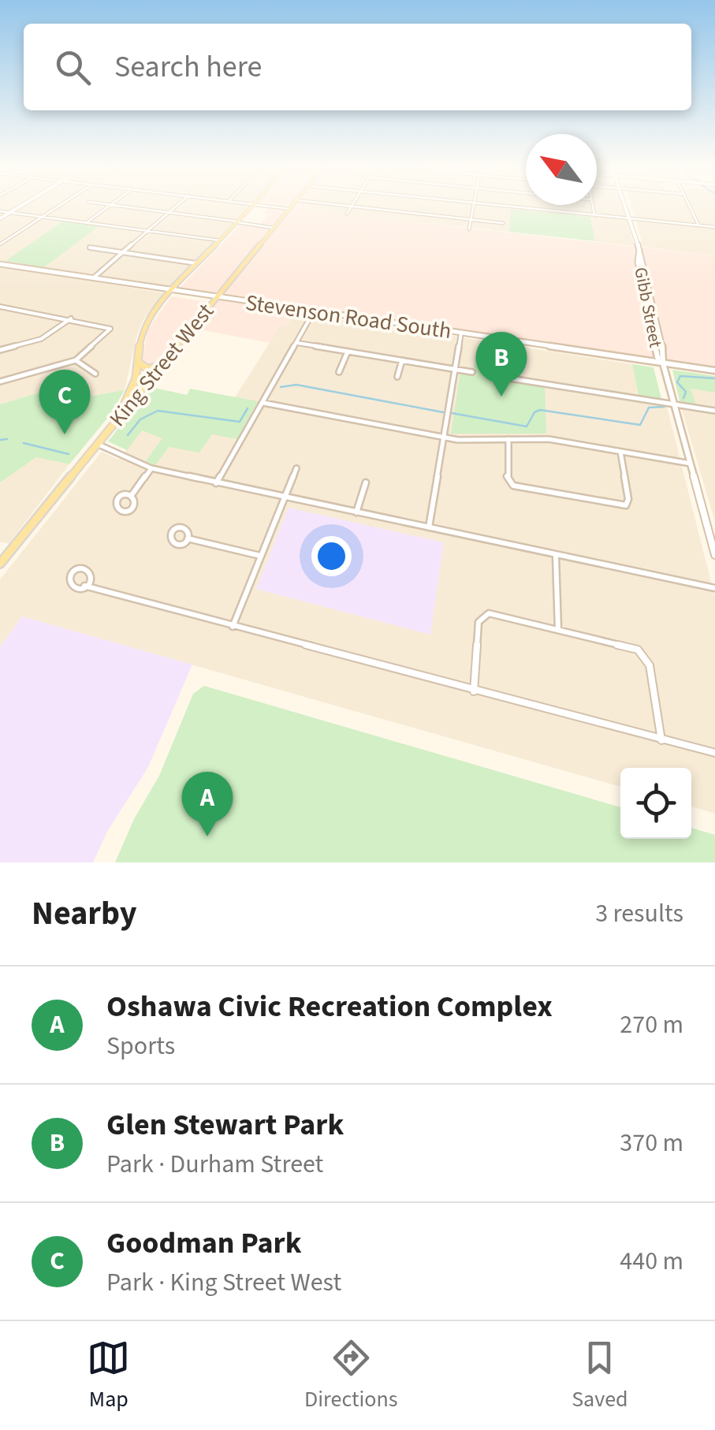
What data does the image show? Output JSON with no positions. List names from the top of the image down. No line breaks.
{"streets":{"main road":["Gibb Street","Stevenson Road South","King Street West"]},"crossings":[["Gibb Street","Stevenson Road South"],["Stevenson Road South","King Street West"]],"north":"top left","page":{"search":"Search here","pins":["B","C","A"],"heading":["Nearby","3 results"],"list":[{"mark":"A","name":"Oshawa Civic Recreation Complex","note":"Sports","value":"270 m"},{"mark":"B","name":"Glen Stewart Park","note":"Park · Durham Street","value":"370 m"},{"mark":"C","name":"Goodman Park","note":"Park · King Street West","value":"440 m"}],"nav":["Map","Directions","Saved"]}}
